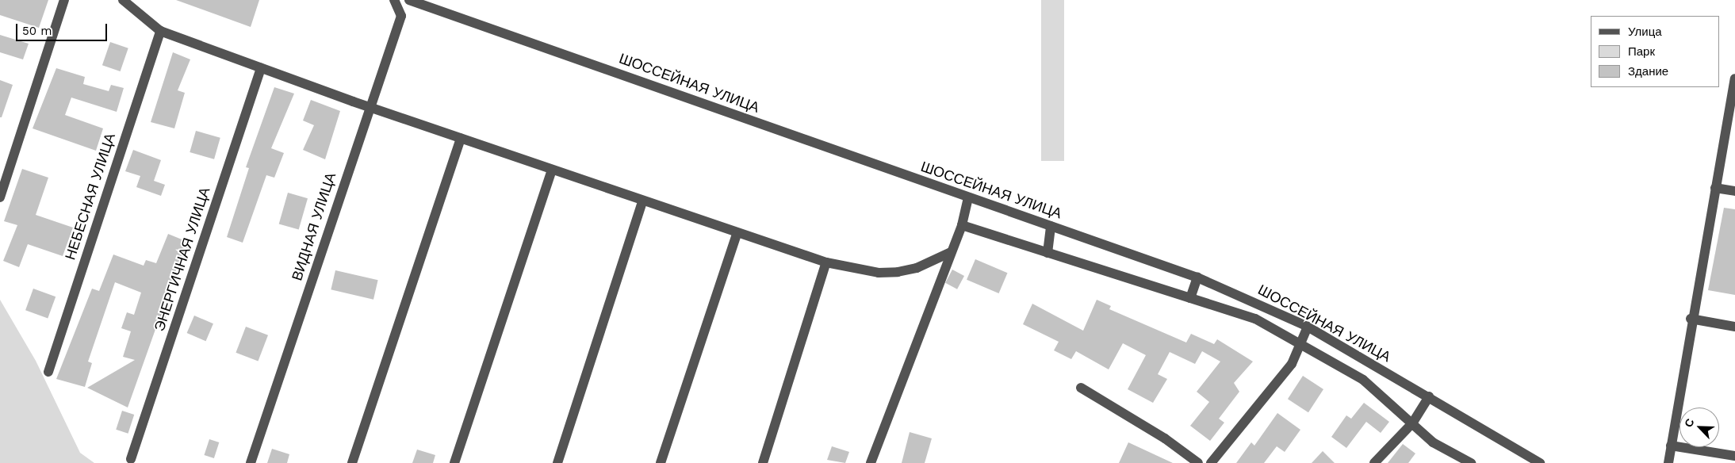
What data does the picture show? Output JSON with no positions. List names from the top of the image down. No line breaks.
{"streets":{"street":["ШОССЕЙНАЯ УЛИЦА","НЕБЕСНАЯ УЛИЦА","ВИДНАЯ УЛИЦА","ЭНЕРГИЧНАЯ УЛИЦА"]},"legend":["Улица","Парк","Здание"],"scale_bar":"50 m","north":"top left"}
